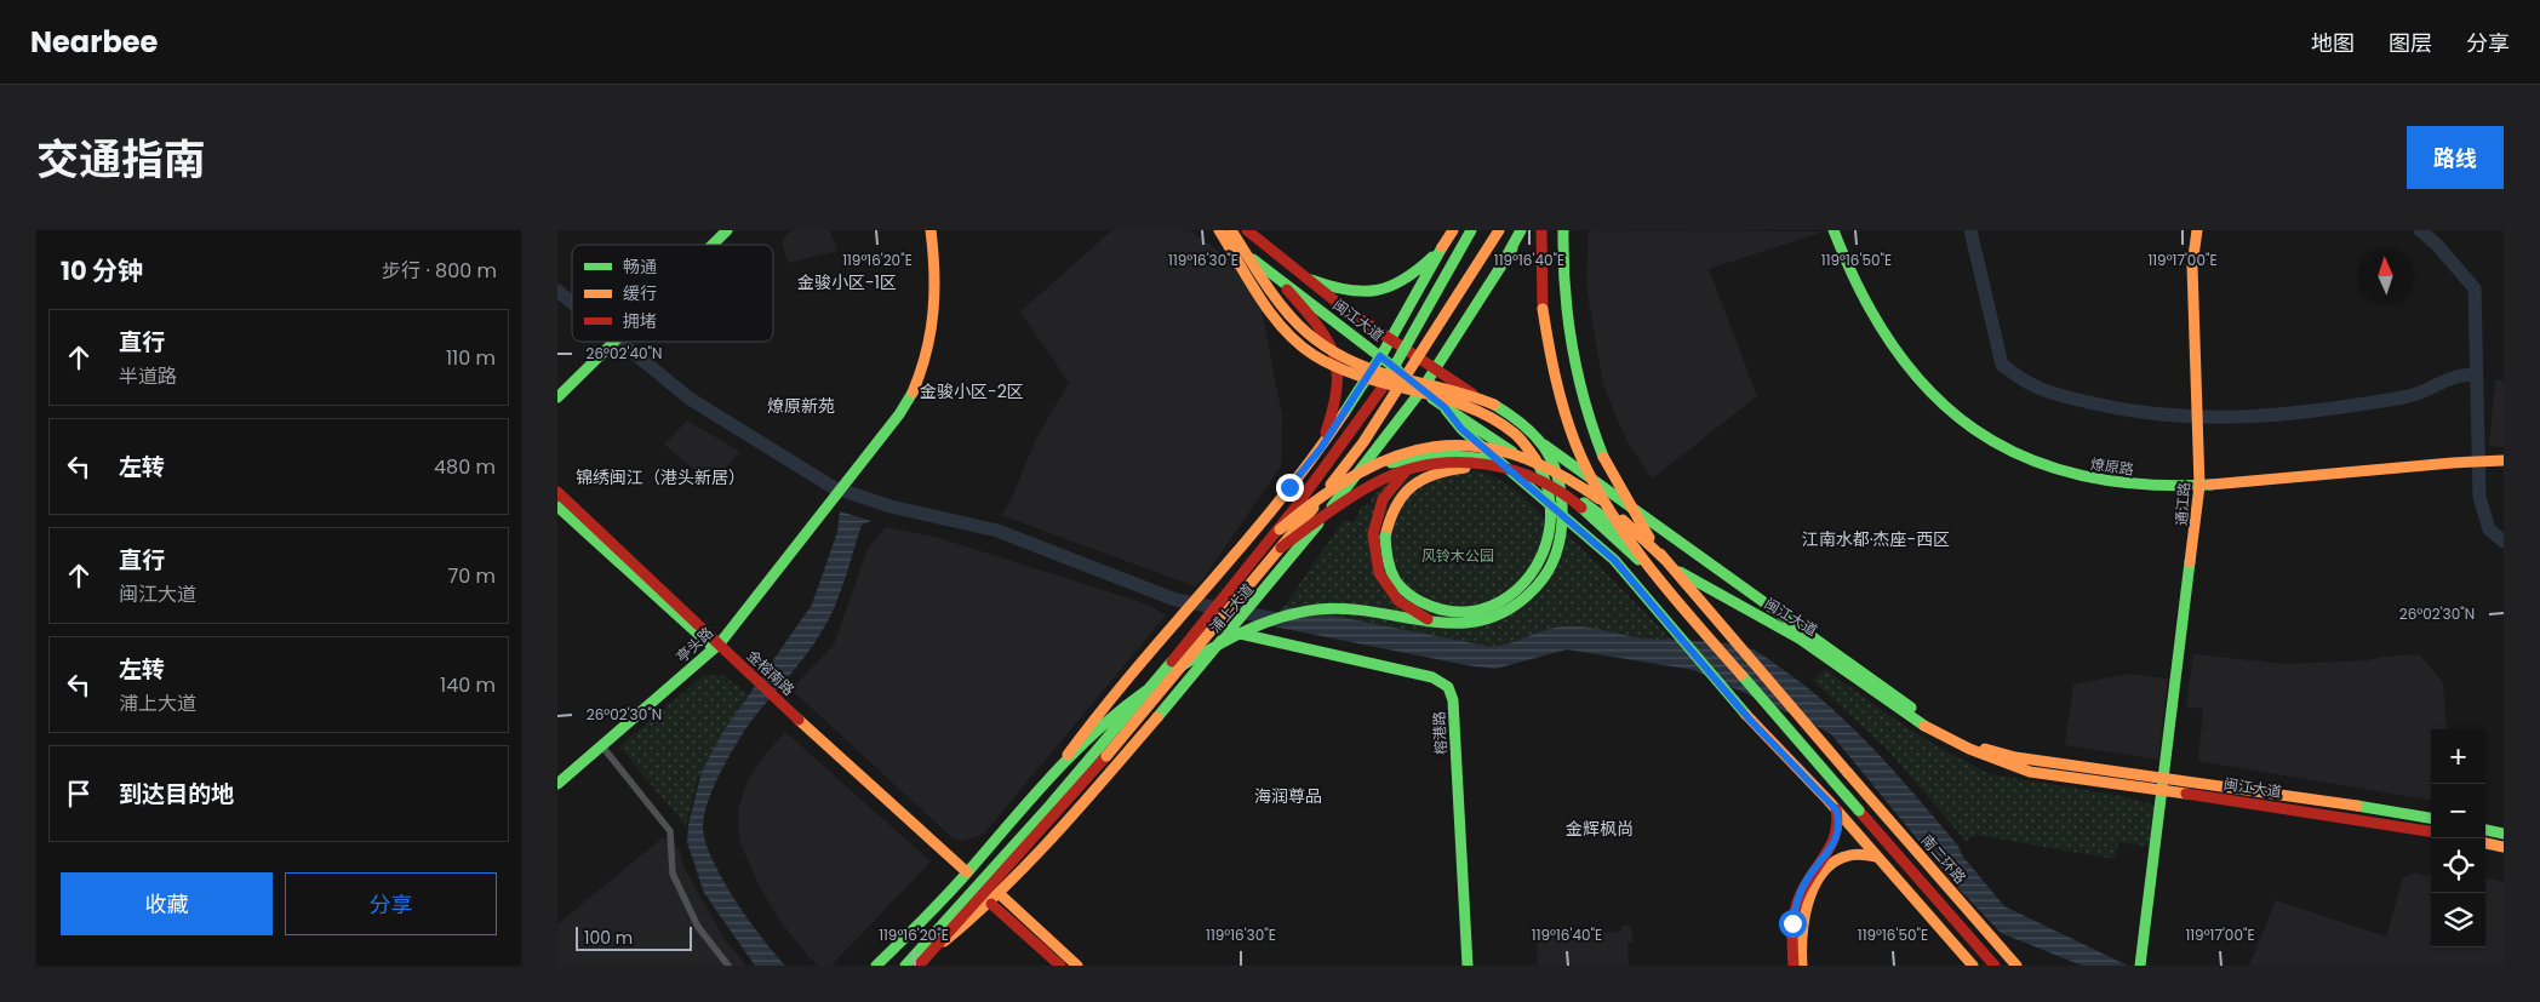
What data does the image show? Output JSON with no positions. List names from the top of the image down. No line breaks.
{"streets":{"main road":["闽江大道","燎原路","通江路","浦上大道","亭头路","金榕南路","榕港路","南二环路"]},"crossings":[["闽江大道","通江路"],["闽江大道","浦上大道"],["燎原路","通江路"],["浦上大道","榕港路"],["亭头路","金榕南路"]],"districts":["金骏小区-1区","金骏小区-2区","燎原新苑","锦绣闽江（港头新居）","江南水都·杰座-西区","海润尊品","金辉枫尚"],"parks":["风铃木公园"],"legend":["畅通","缓行","拥堵"],"scale_bar":"100 m","north":"top","page":{"header":"Nearbee","nav":["地图","图层","分享"],"title":"交通指南","buttons":["路线",["收藏","分享"]],"heading":["10 分钟","步行 · 800 m"],"list":[["直行","半道路","110 m"],["左转","480 m"],["直行","闽江大道","70 m"],["左转","浦上大道","140 m"],"到达目的地"],"map_buttons":["+","−"],"scale":"100 m"},"coordinates":["119°16'20\"E","119°16'30\"E","119°16'40\"E","119°16'50\"E","119°17'00\"E","26°02'40\"N","26°02'30\"N"]}
